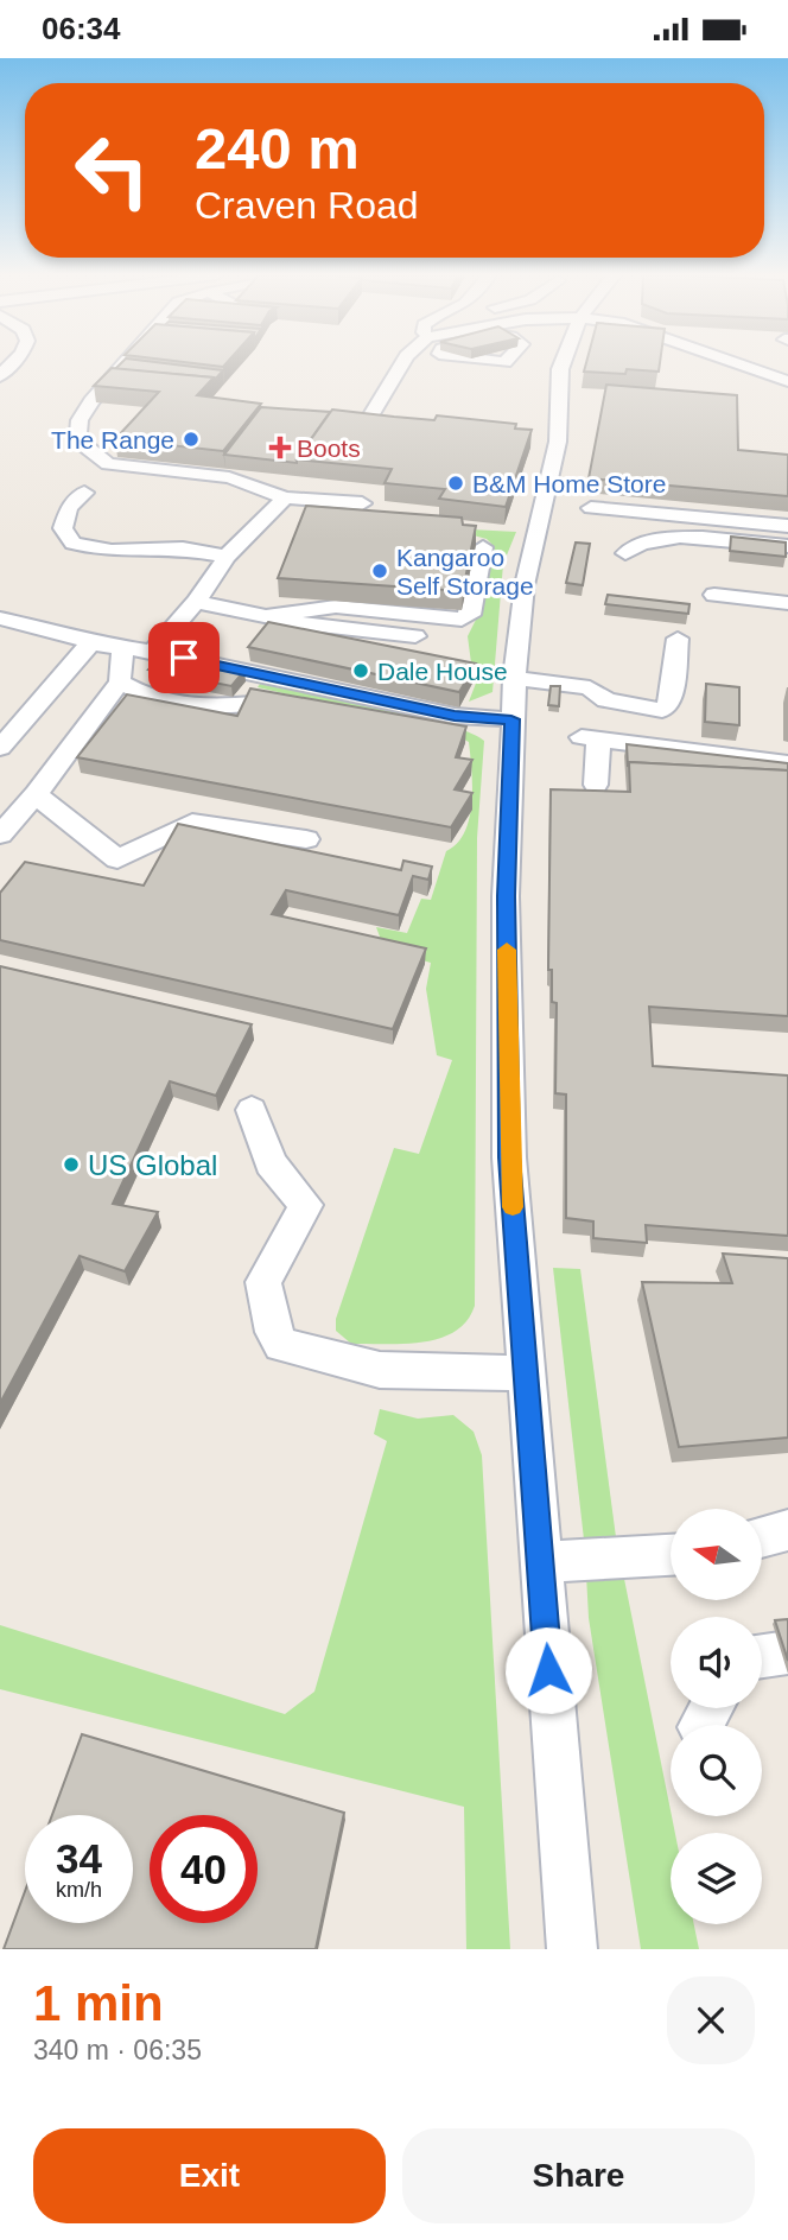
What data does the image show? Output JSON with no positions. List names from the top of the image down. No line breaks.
{"places":{"other":["The Range","B&M Home Store","Kangaroo Self Storage","Dale House","US Global"],"health":["Boots"]},"north":"left","page":{"status":"06:34","turn":["240 m","Craven Road"],"speed":"34 km/h","limit":"40","heading":["1 min","340 m · 06:35"],"buttons":["Exit","Share"]}}
